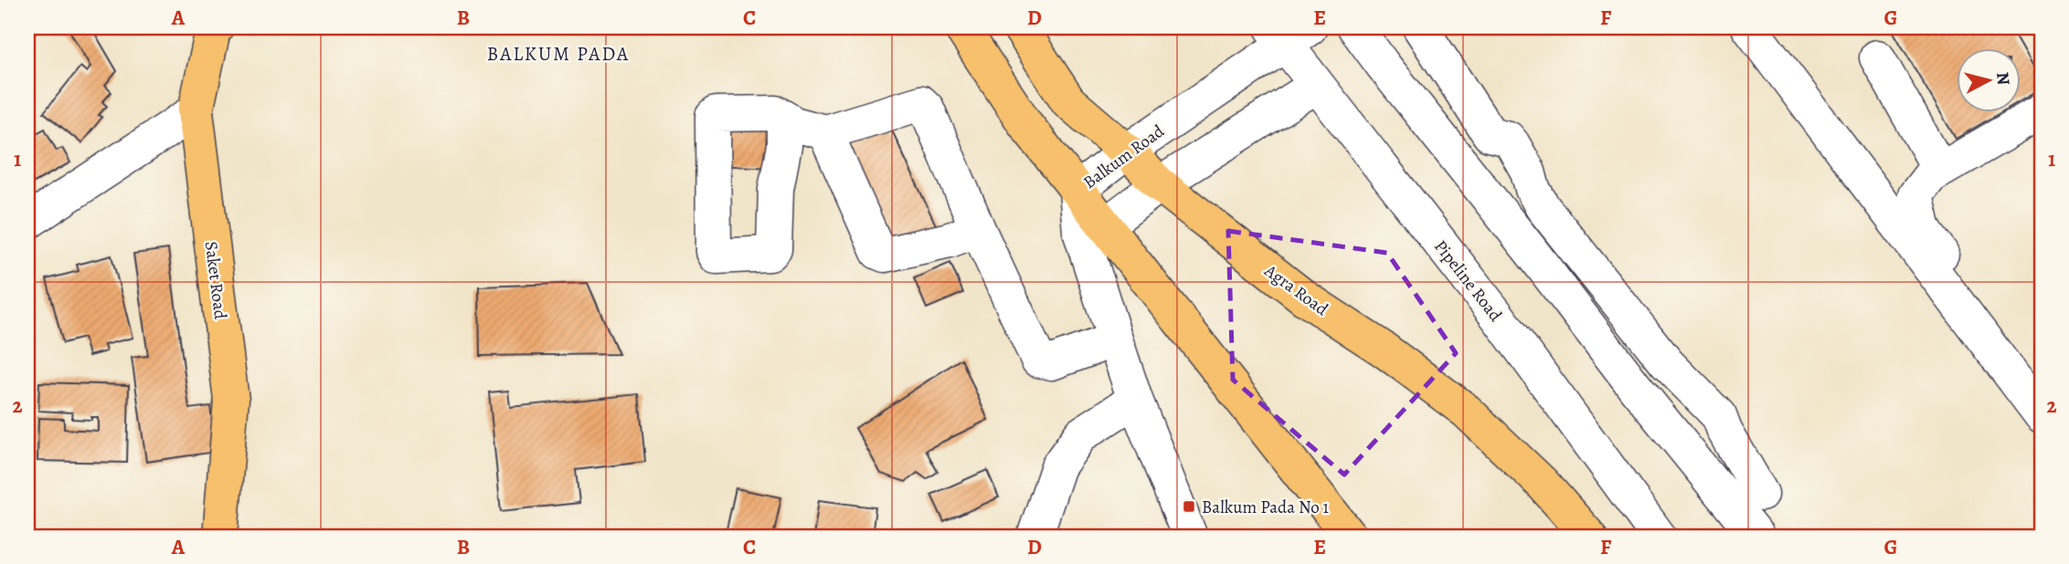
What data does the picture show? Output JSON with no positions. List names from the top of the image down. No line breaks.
{"streets":{"main road":["Saket Road","Agra Road"],"street":["Balkum Road","Pipeline Road"]},"crossings":[["Balkum Road","Pipeline Road"],["Balkum Road","Agra Road"]],"districts":["BALKUM PADA"],"places":{"transit":["Balkum Pada No 1"]},"north":"right","grid":{"columns":["A","B","C","D","E","F","G"],"rows":["1","2"]}}
